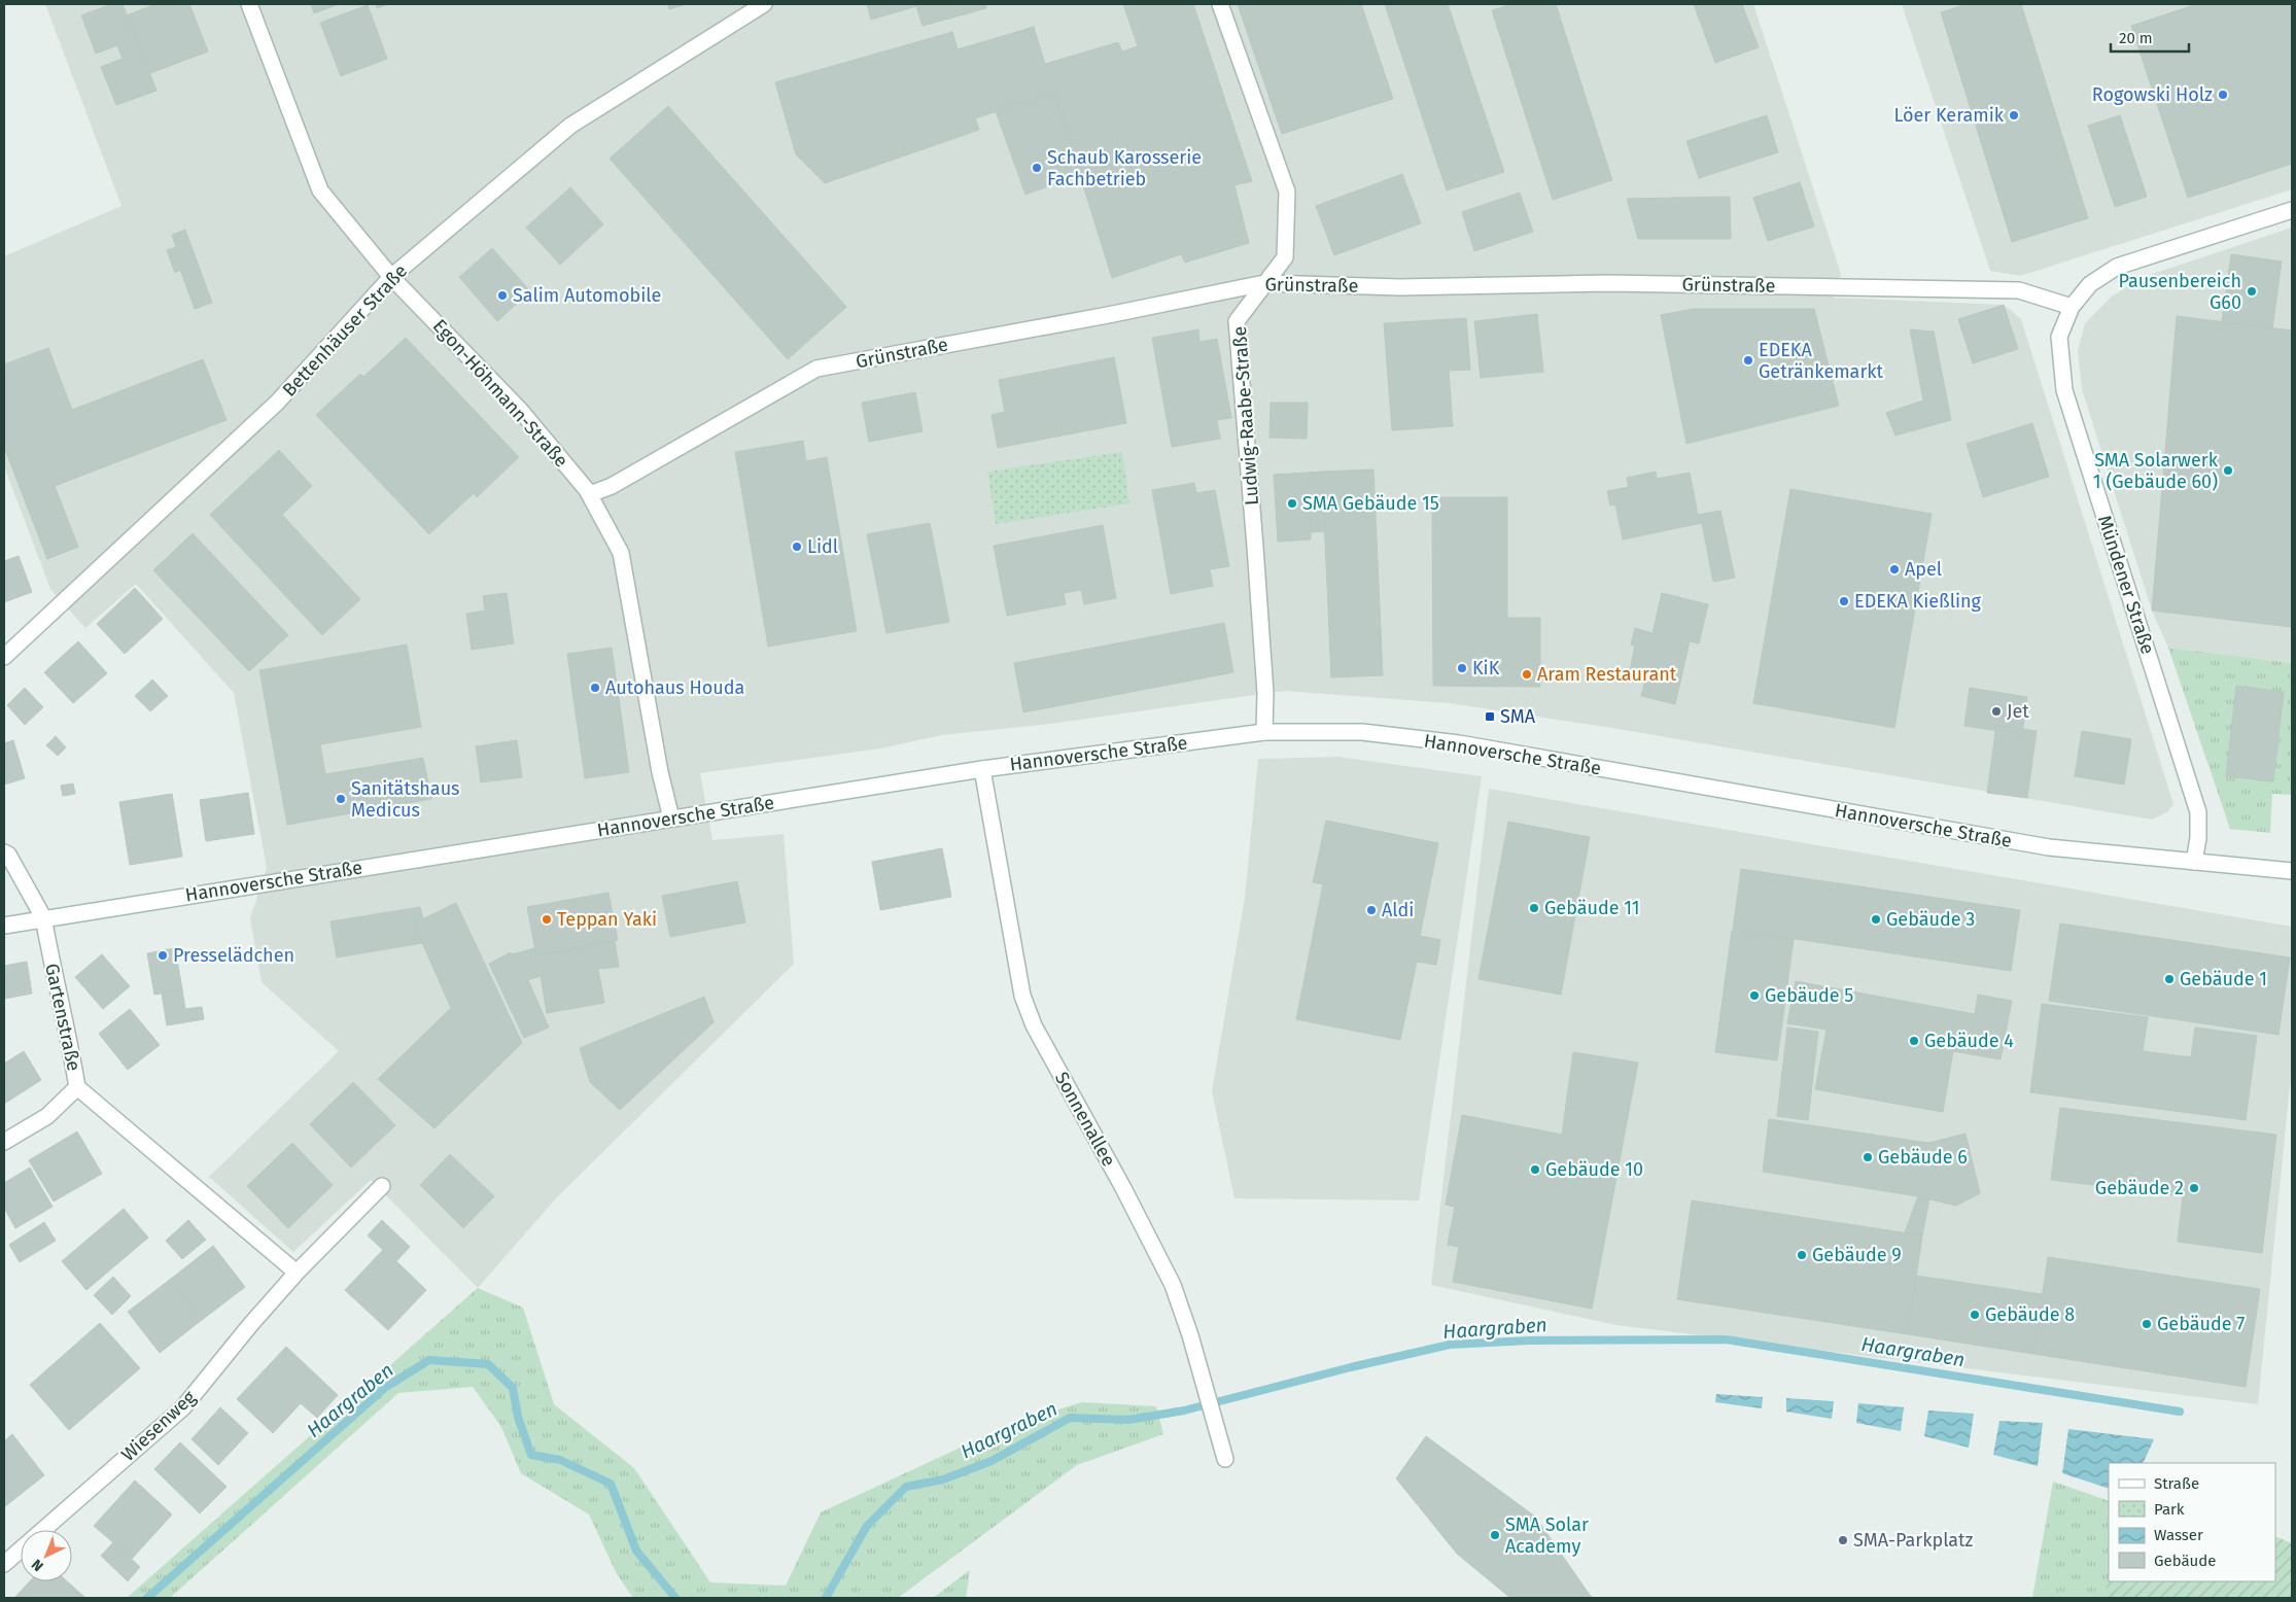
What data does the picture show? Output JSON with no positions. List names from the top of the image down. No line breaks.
{"streets":{"street":["Grünstraße","Bettenhäuser Straße","Egon-Höhmann-Straße","Ludwig-Raabe-Straße","Mündener Straße","Hannoversche Straße","Gartenstraße","Sonnenallee","Wiesenweg"]},"crossings":[["Grünstraße","Egon-Höhmann-Straße"],["Grünstraße","Ludwig-Raabe-Straße"],["Grünstraße","Mündener Straße"],["Bettenhäuser Straße","Egon-Höhmann-Straße"],["Egon-Höhmann-Straße","Hannoversche Straße"],["Ludwig-Raabe-Straße","Hannoversche Straße"],["Mündener Straße","Hannoversche Straße"],["Hannoversche Straße","Gartenstraße"],["Hannoversche Straße","Sonnenallee"]],"water":["Haargraben"],"places":{"other":["Rogowski Holz","Löer Keramik","Schaub Karosserie Fachbetrieb","Pausenbereich G60","Salim Automobile","EDEKA Getränkemarkt","SMA Solarwerk 1 (Gebäude 60)","SMA Gebäude 15","Lidl","Apel","EDEKA Kießling","KiK","Aram Restaurant","Autohaus Houda","Jet","Sanitätshaus Medicus","Gebäude 11","Aldi","Teppan Yaki","Gebäude 3","Presselädchen","Gebäude 1","Gebäude 5","Gebäude 4","Gebäude 6","Gebäude 10","Gebäude 2","Gebäude 9","Gebäude 8","Gebäude 7","SMA Solar Academy","SMA-Parkplatz"],"transit":["SMA"]},"legend":["Straße","Park","Wasser","Gebäude"],"scale_bar":"20 m","north":"bottom left"}
